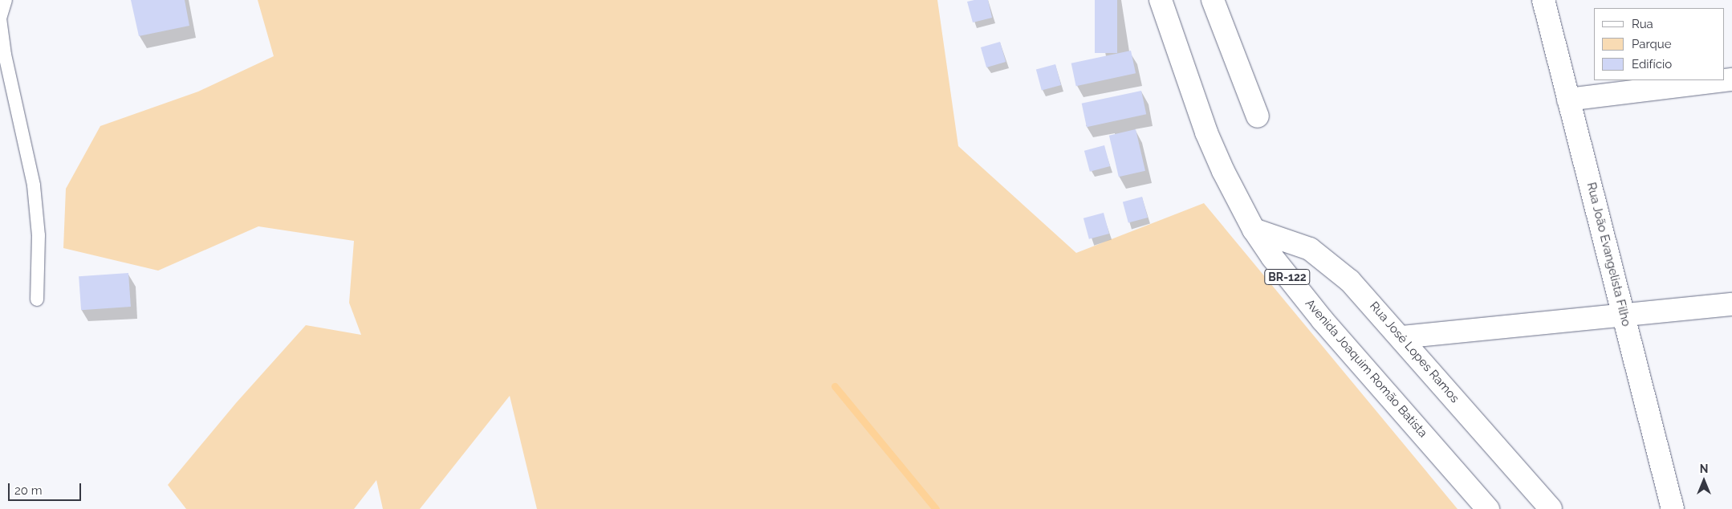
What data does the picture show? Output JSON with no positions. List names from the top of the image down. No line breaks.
{"streets":{"main road":["Rua João Evangelista Filho","BR-122","Rua José Lopes Ramos","Avenida Joaquim Romão Batista"]},"crossings":[["Rua José Lopes Ramos","Avenida Joaquim Romão Batista"]],"legend":["Rua","Parque","Edifício"],"scale_bar":"20 m","north":"top"}
